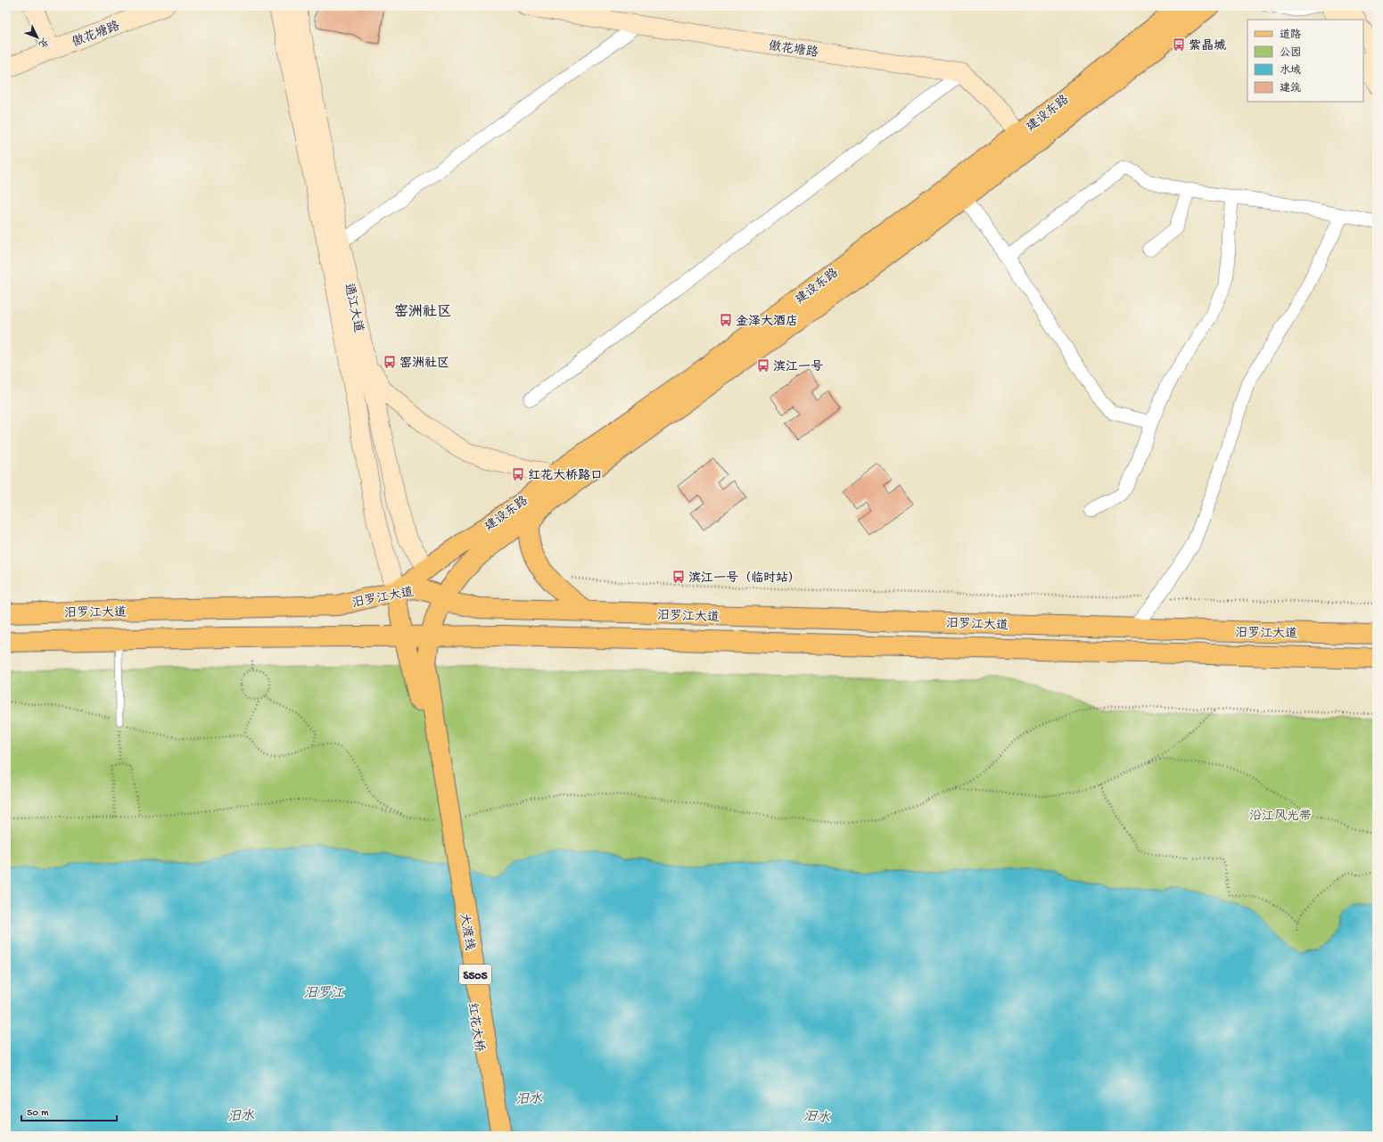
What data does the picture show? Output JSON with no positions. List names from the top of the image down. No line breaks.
{"streets":{"main road":["傲花塘路","建设东路","通江大道","汨罗江大道","大渡线","S505","红花大桥"]},"crossings":[["建设东路","通江大道"],["建设东路","汨罗江大道"],["建设东路","S505"],["通江大道","汨罗江大道"],["通江大道","S505"],["汨罗江大道","S505"],["大渡线","S505"],["大渡线","红花大桥"],["S505","红花大桥"]],"districts":["窑洲社区"],"water":["汨罗江","汨水"],"parks":["沿江风光带"],"places":{"bus stop":["紫晶城","金泽大酒店","窑洲社区","滨江一号","红花大桥路口","滨江一号（临时站）"]},"legend":["道路","公园","水域","建筑"],"scale_bar":"50 m","north":"bottom right"}
